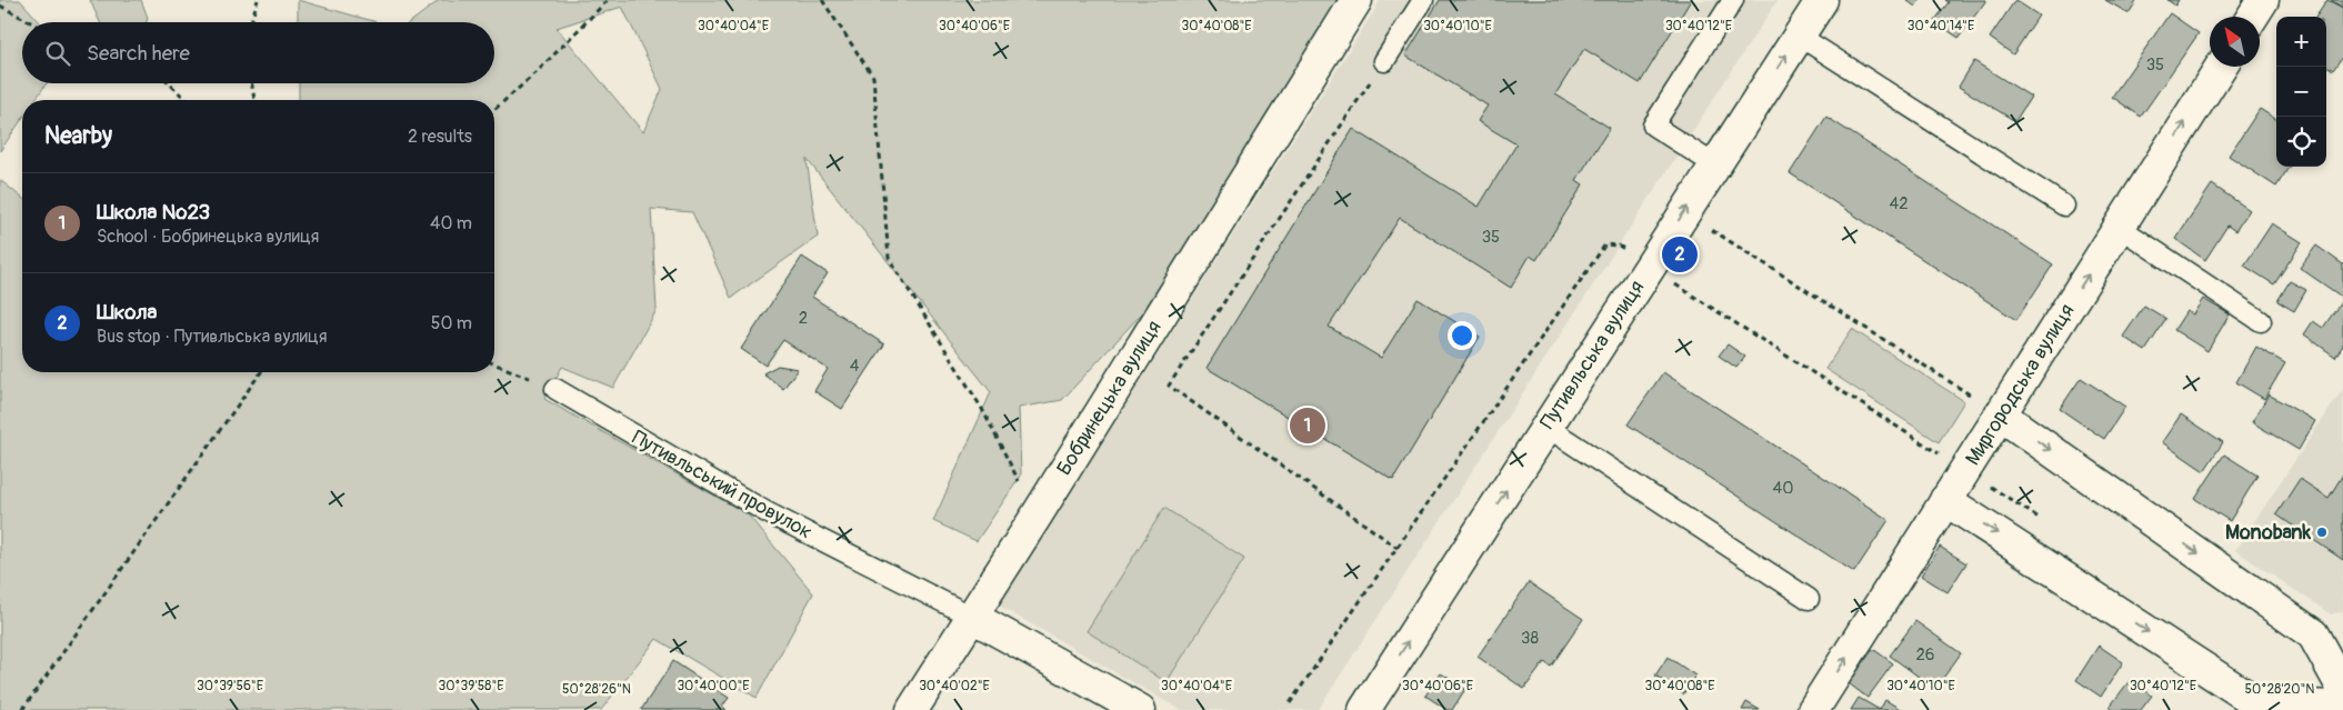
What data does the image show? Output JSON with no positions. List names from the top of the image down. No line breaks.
{"streets":{"street":["Путивльська вулиця","Миргородська вулиця","Бобринецька вулиця"],"lane":["Путивльський провулок"]},"crossings":[["Бобринецька вулиця","Путивльський провулок"]],"one_way":["Путивльська вулиця","Миргородська вулиця"],"places":["Monobank"],"house_numbers":["35","42","35","2","4","40","38","26"],"north":"top left","page":{"map_buttons":["+","−"],"search":"Search here","heading":["Nearby","2 results"],"list":[{"mark":"1","name":"Школа №23","note":"School · Бобринецька вулиця","value":"40 m"},{"mark":"2","name":"Школа","note":"Bus stop · Путивльська вулиця","value":"50 m"}],"pins":["2","1"]},"coordinates":["30°40'04\"E","30°40'06\"E","30°40'08\"E","30°40'10\"E","30°40'12\"E","30°40'14\"E","30°39'56\"E","30°39'58\"E","30°40'00\"E","30°40'02\"E","50°28'26\"N","50°28'20\"N"]}
